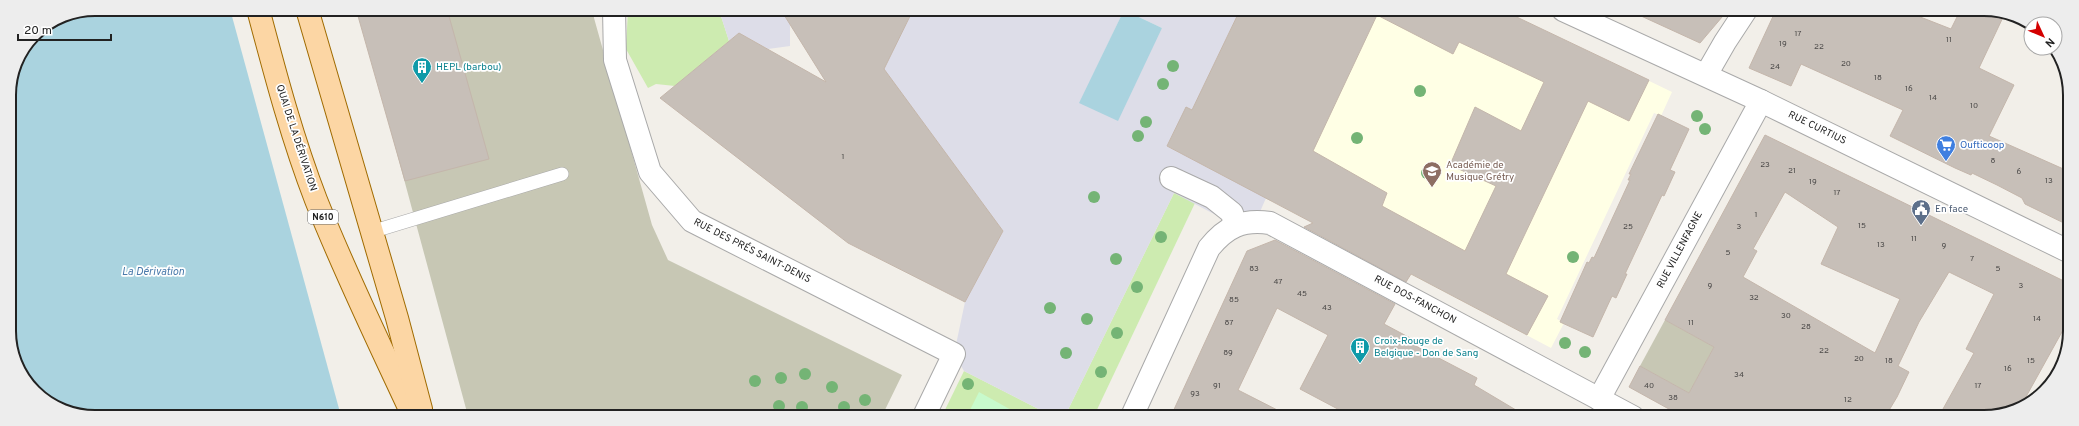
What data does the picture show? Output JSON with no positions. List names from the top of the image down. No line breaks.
{"streets":{"main road":["QUAI DE LA DÉRIVATION","N610"],"street":["RUE CURTIUS","RUE VILLENFAGNE","RUE DES PRÉS SAINT-DENIS","RUE DOS-FANCHON"]},"crossings":[["RUE CURTIUS","RUE VILLENFAGNE"],["RUE VILLENFAGNE","RUE DOS-FANCHON"]],"water":["La Dérivation"],"places":{"building":["HEPL (barbou)","Croix-Rouge de Belgique - Don de Sang"],"supermarket":["Oufticoop"],"school or university":["Académie de Musique Grétry"],"public building":["En face"]},"house_numbers":["17","11","19","22","20","24","18","16","14","10","1","8","23","21","6","13","19","17","1","15","25","3","11","13","9","5","7","83","5","47","9","3","45","32","85","43","30","14","87","11","28","22","89","20","18","15","16","34","91","40","17","93","38","12"],"scale_bar":"20 m","north":"bottom right"}
